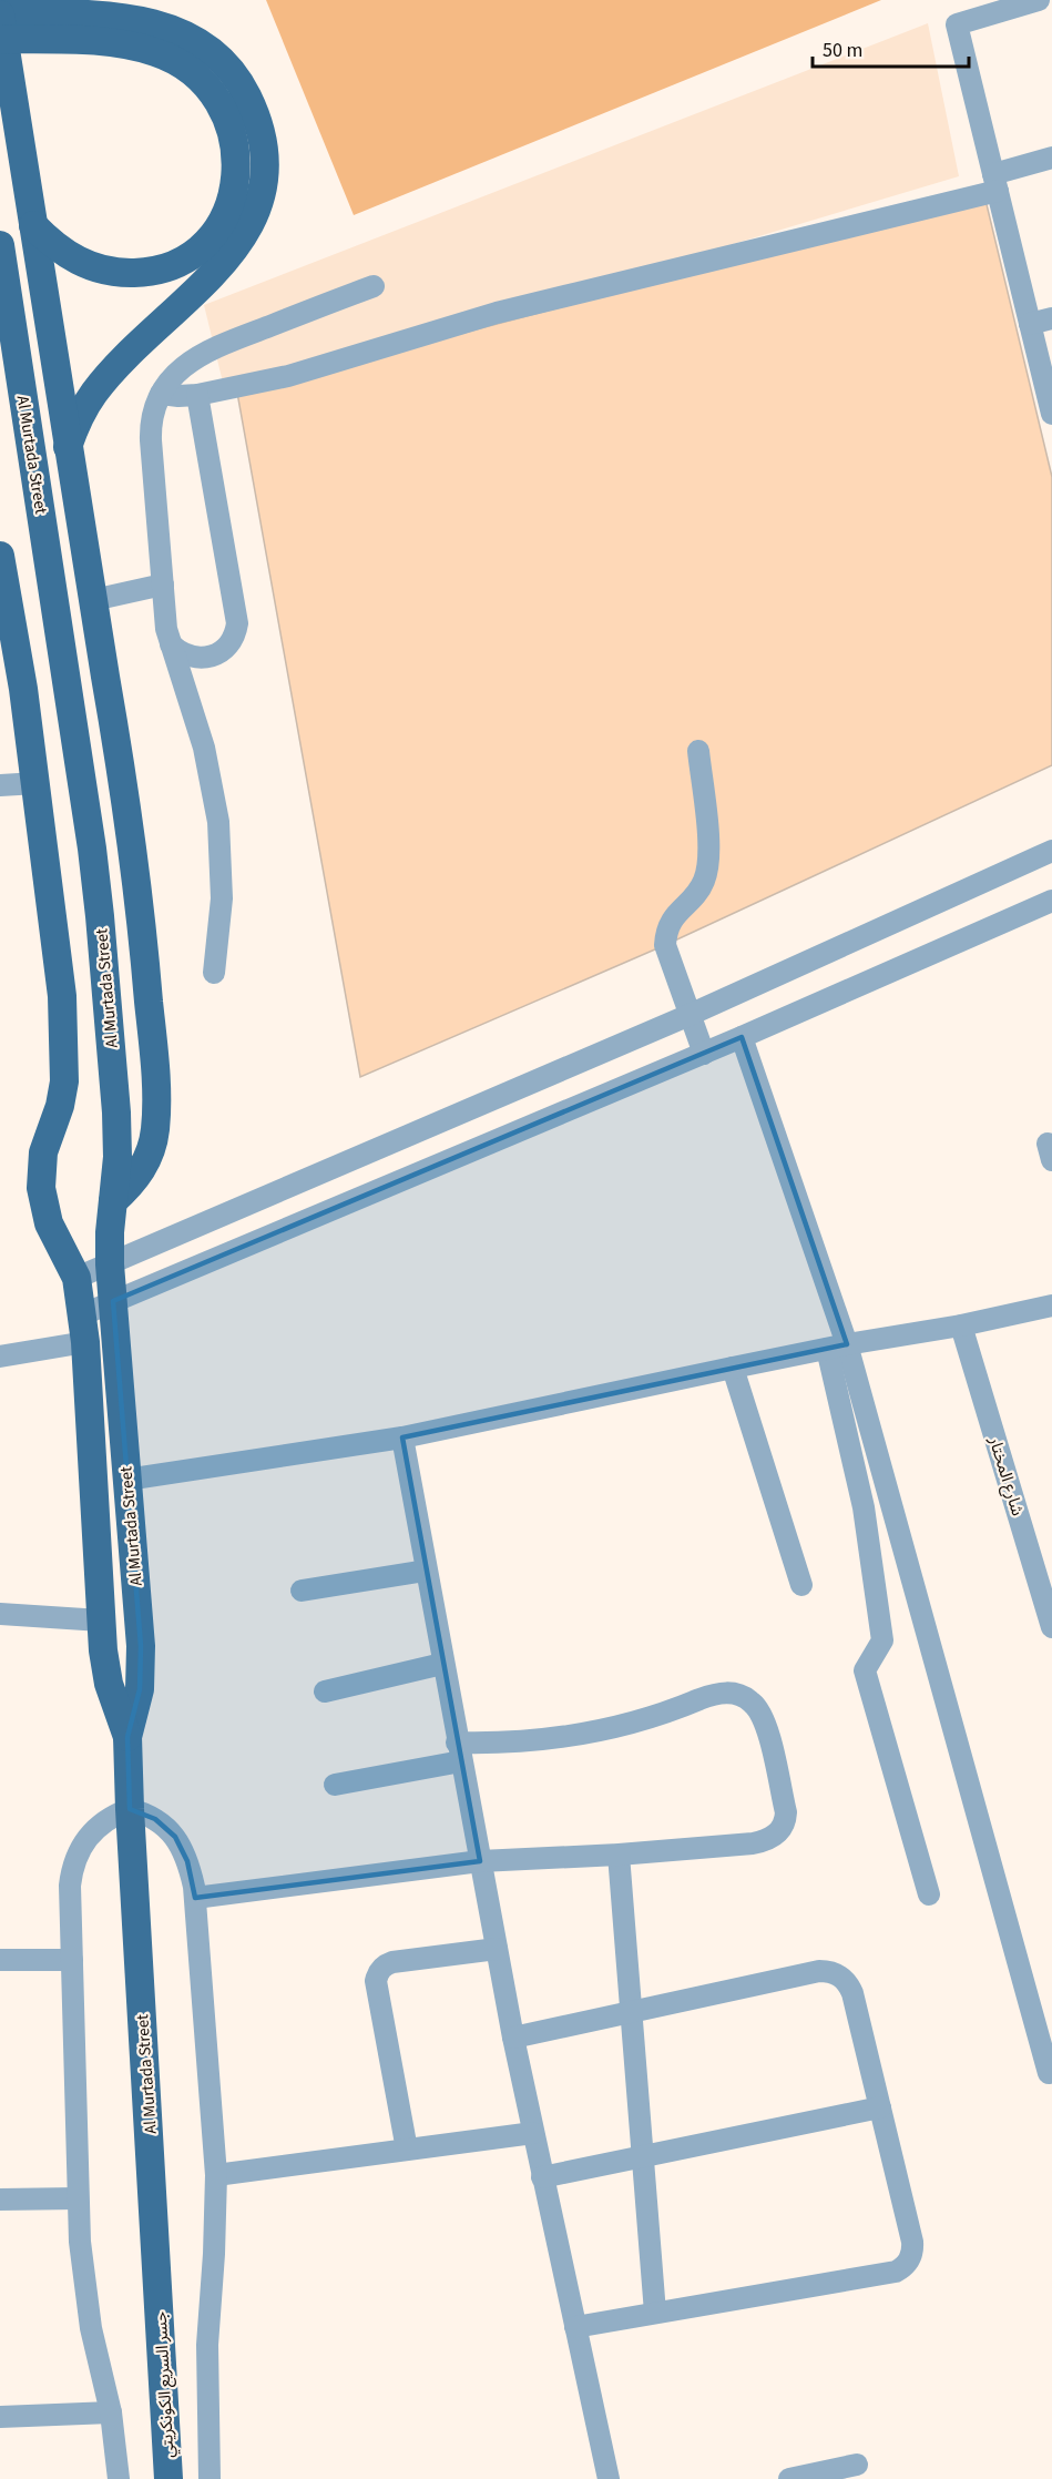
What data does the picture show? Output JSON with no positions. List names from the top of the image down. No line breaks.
{"streets":{"main road":["Al Murtada Street","جسر السريع الكونكريتي"],"street":["شارع المختار"]},"crossings":[["Al Murtada Street","جسر السريع الكونكريتي"]],"scale_bar":"50 m"}
